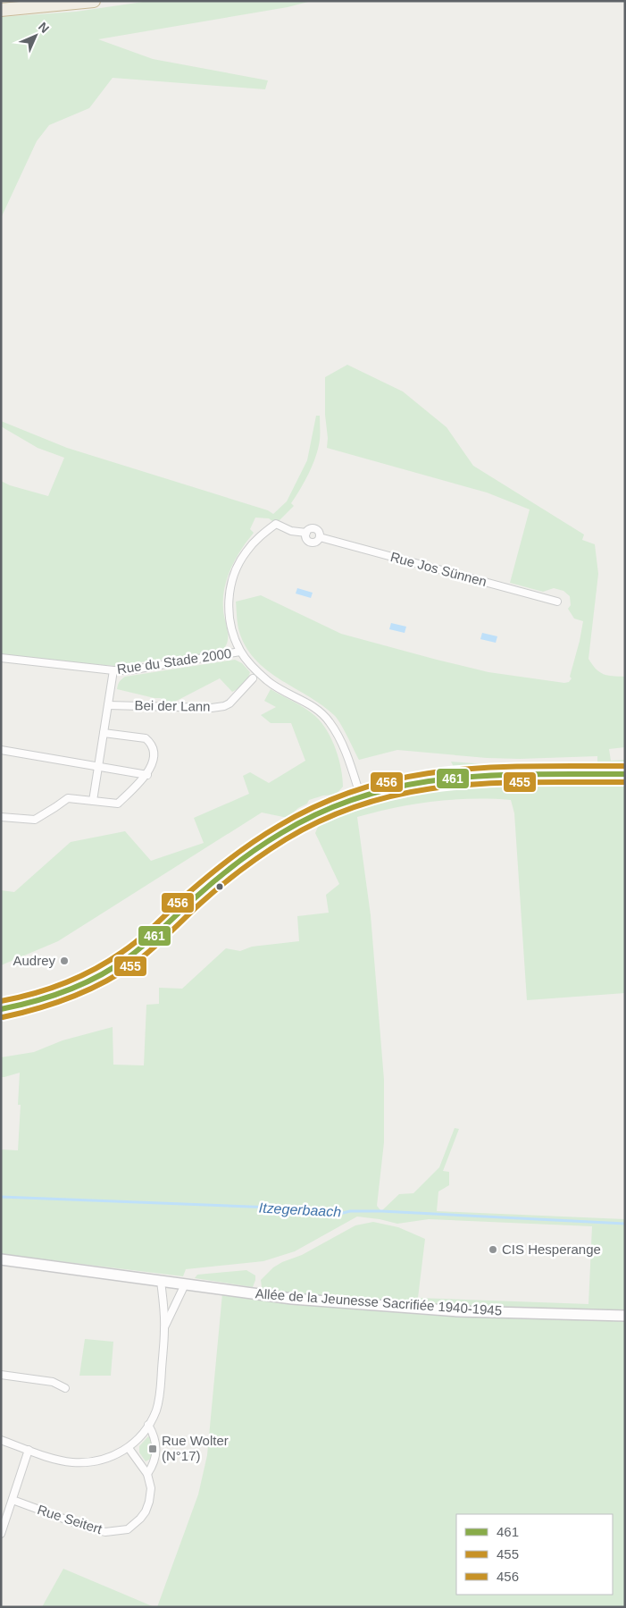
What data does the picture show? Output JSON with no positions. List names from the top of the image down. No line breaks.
{"streets":{"main road":["Allée de la Jeunesse Sacrifiée 1940-1945"],"street":["Rue Jos Sünnen","Rue du Stade 2000","Bei der Lann","Rue Seitert"]},"crossings":[["Rue Jos Sünnen","Rue du Stade 2000"]],"water":["Itzegerbaach"],"places":{"other":["Audrey","CIS Hesperange"],"transit":["Rue Wolter (N°17)"]},"lines":["transit line 456","transit line 461","transit line 455"],"legend":["461","455","456"],"north":"top right"}
